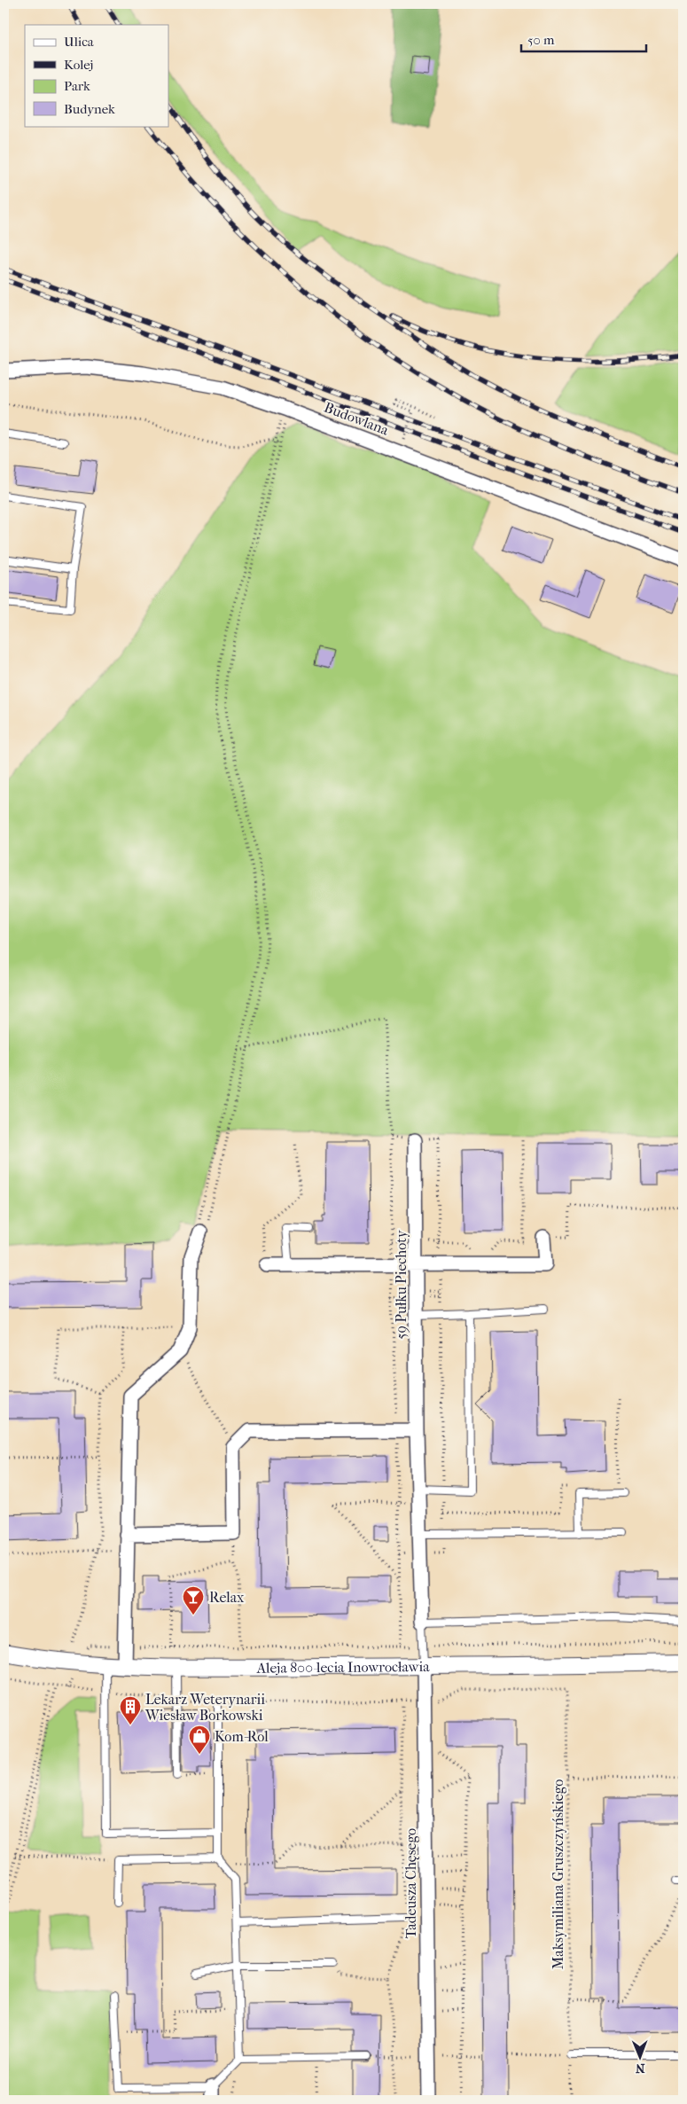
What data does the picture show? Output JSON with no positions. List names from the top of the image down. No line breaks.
{"streets":{"street":["Budowlana","59 Pułku Piechoty","Aleja 800-lecia Inowrocławia","Tadeusza Chęsego"],"path":["Maksymiliana Gruszczyńskiego"]},"crossings":[["Aleja 800-lecia Inowrocławia","Tadeusza Chęsego"],["Maksymiliana Gruszczyńskiego","Tadeusza Chęsego"]],"places":{"bar":["Relax"],"building":["Lekarz Weterynarii Wiesław Borkowski"],"shop":["Kom-Rol"]},"legend":["Ulica","Kolej","Park","Budynek"],"scale_bar":"50 m","north":"bottom"}
